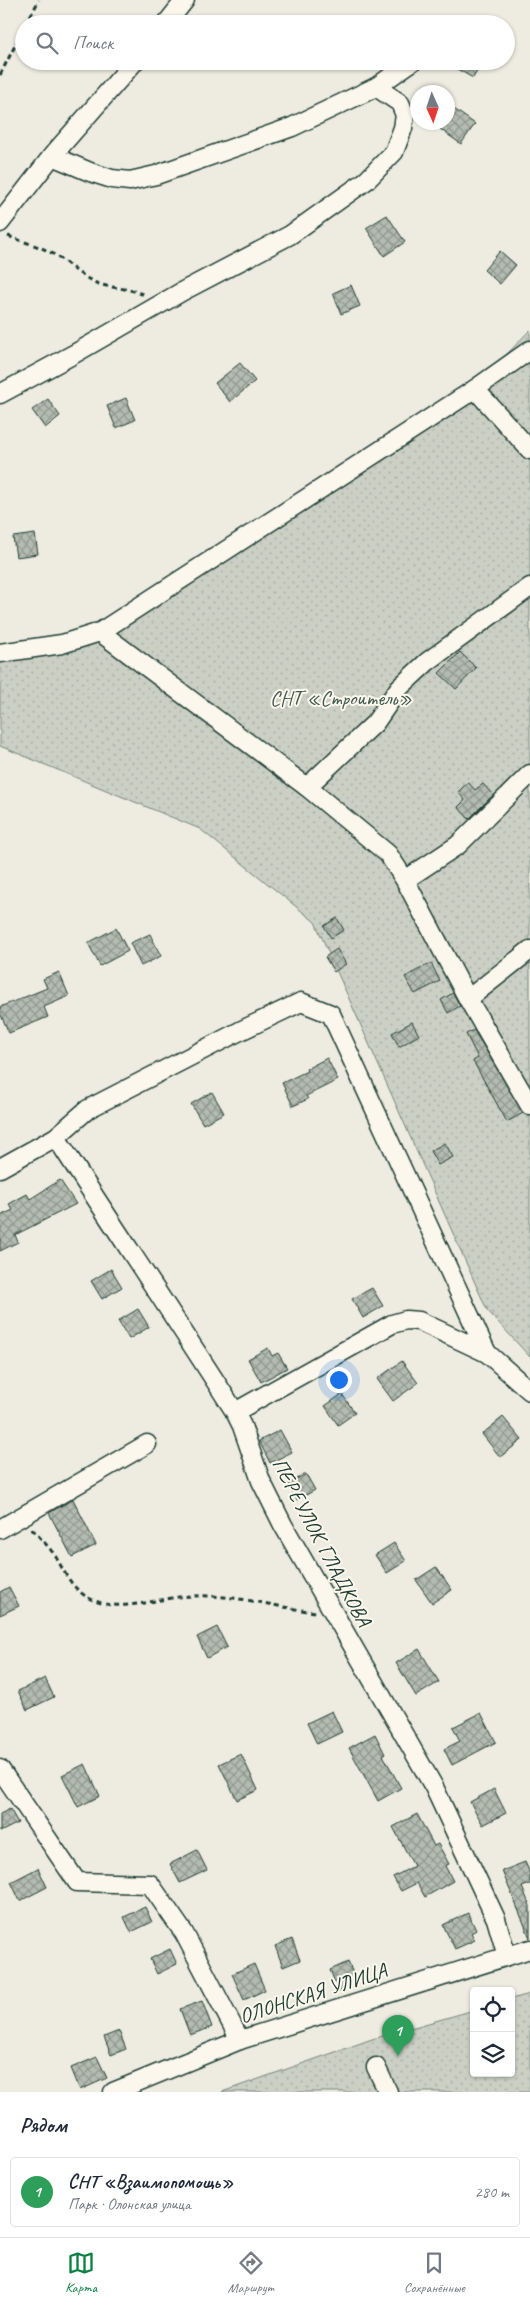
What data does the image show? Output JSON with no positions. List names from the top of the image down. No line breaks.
{"streets":{"street":["ПЕРЕУЛОК ГЛАДКОВА","ОЛОНСКАЯ УЛИЦА"]},"crossings":[["ПЕРЕУЛОК ГЛАДКОВА","ОЛОНСКАЯ УЛИЦА"]],"parks":["СНТ «Строитель»"],"north":"bottom","page":{"search":"Поиск","pins":"1","heading":"Рядом","list":[{"mark":"1","name":"СНТ «Взаимопомощь»","note":"Парк · Олонская улица","value":"280 m"}],"nav":["Карта","Маршрут","Сохранённые"]}}
